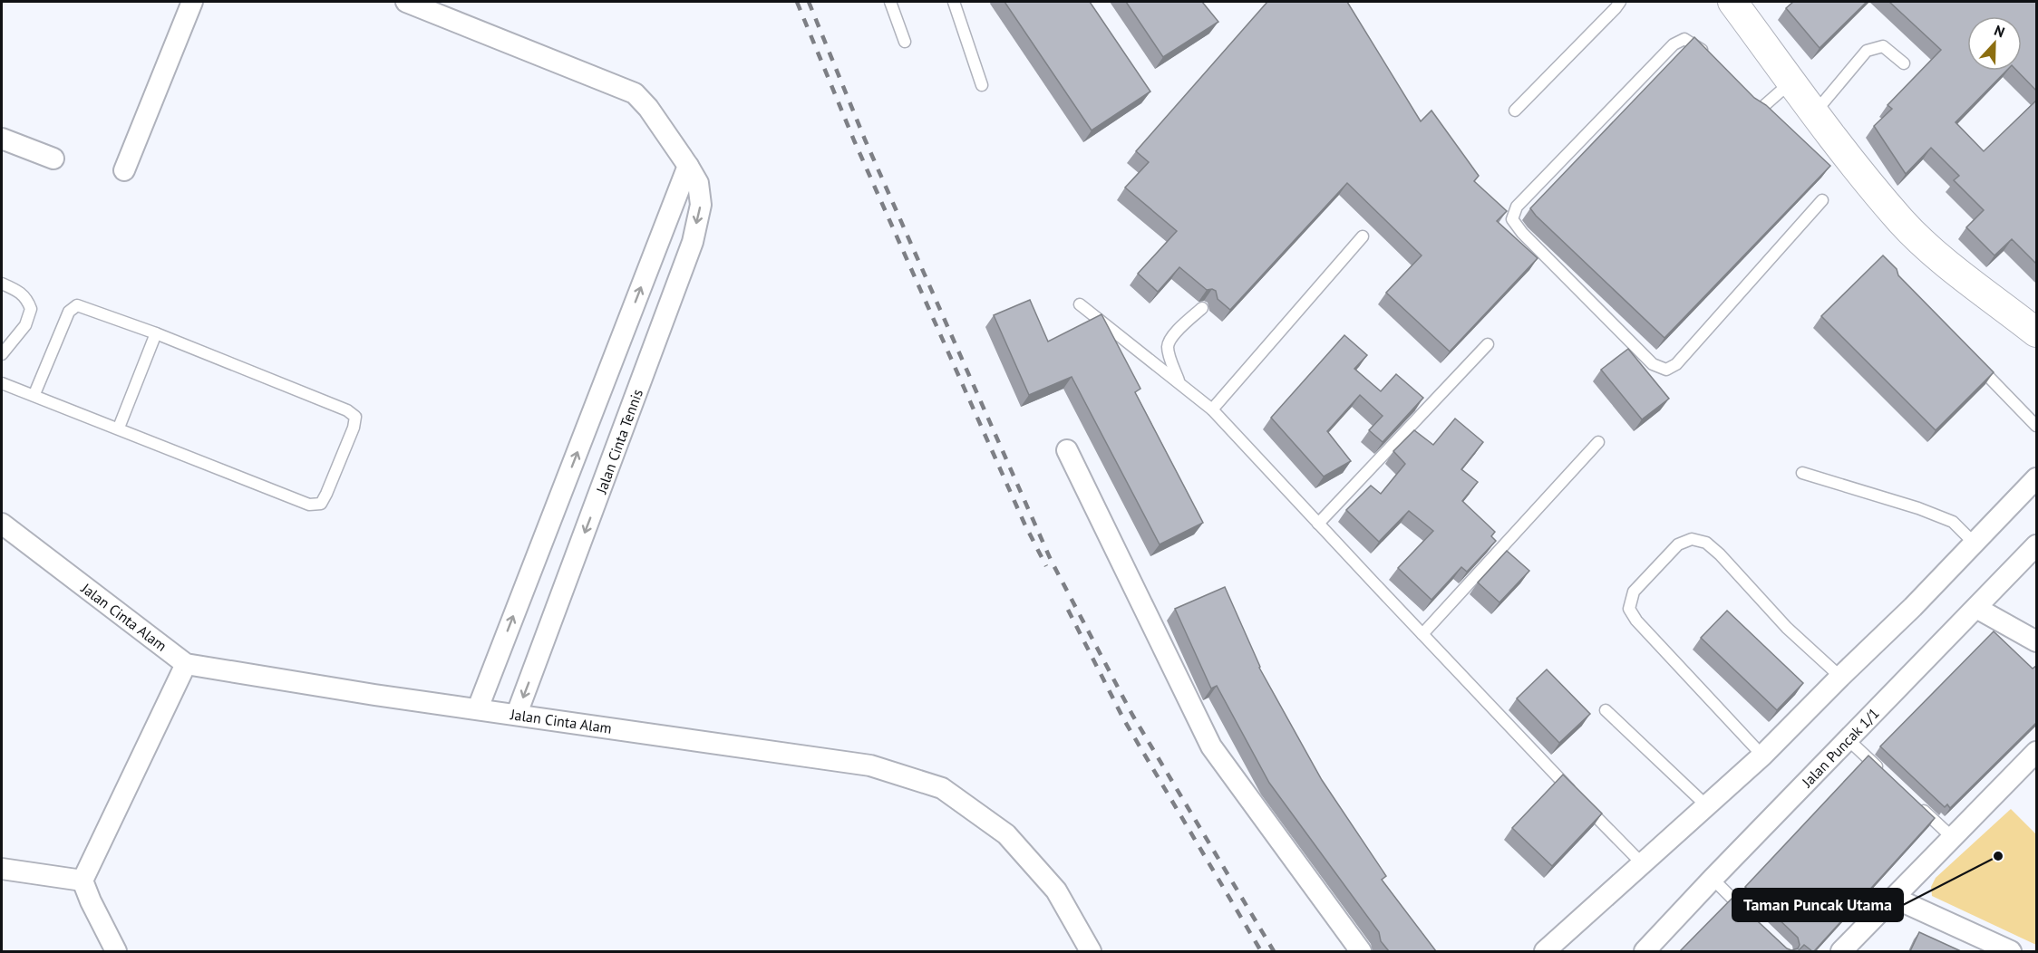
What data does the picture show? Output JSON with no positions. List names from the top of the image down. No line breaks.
{"streets":{"street":["Jalan Cinta Tennis","Jalan Cinta Alam","Jalan Puncak 1/1"]},"crossings":[["Jalan Cinta Tennis","Jalan Cinta Alam"]],"places":["Taman Puncak Utama"],"north":"top"}
